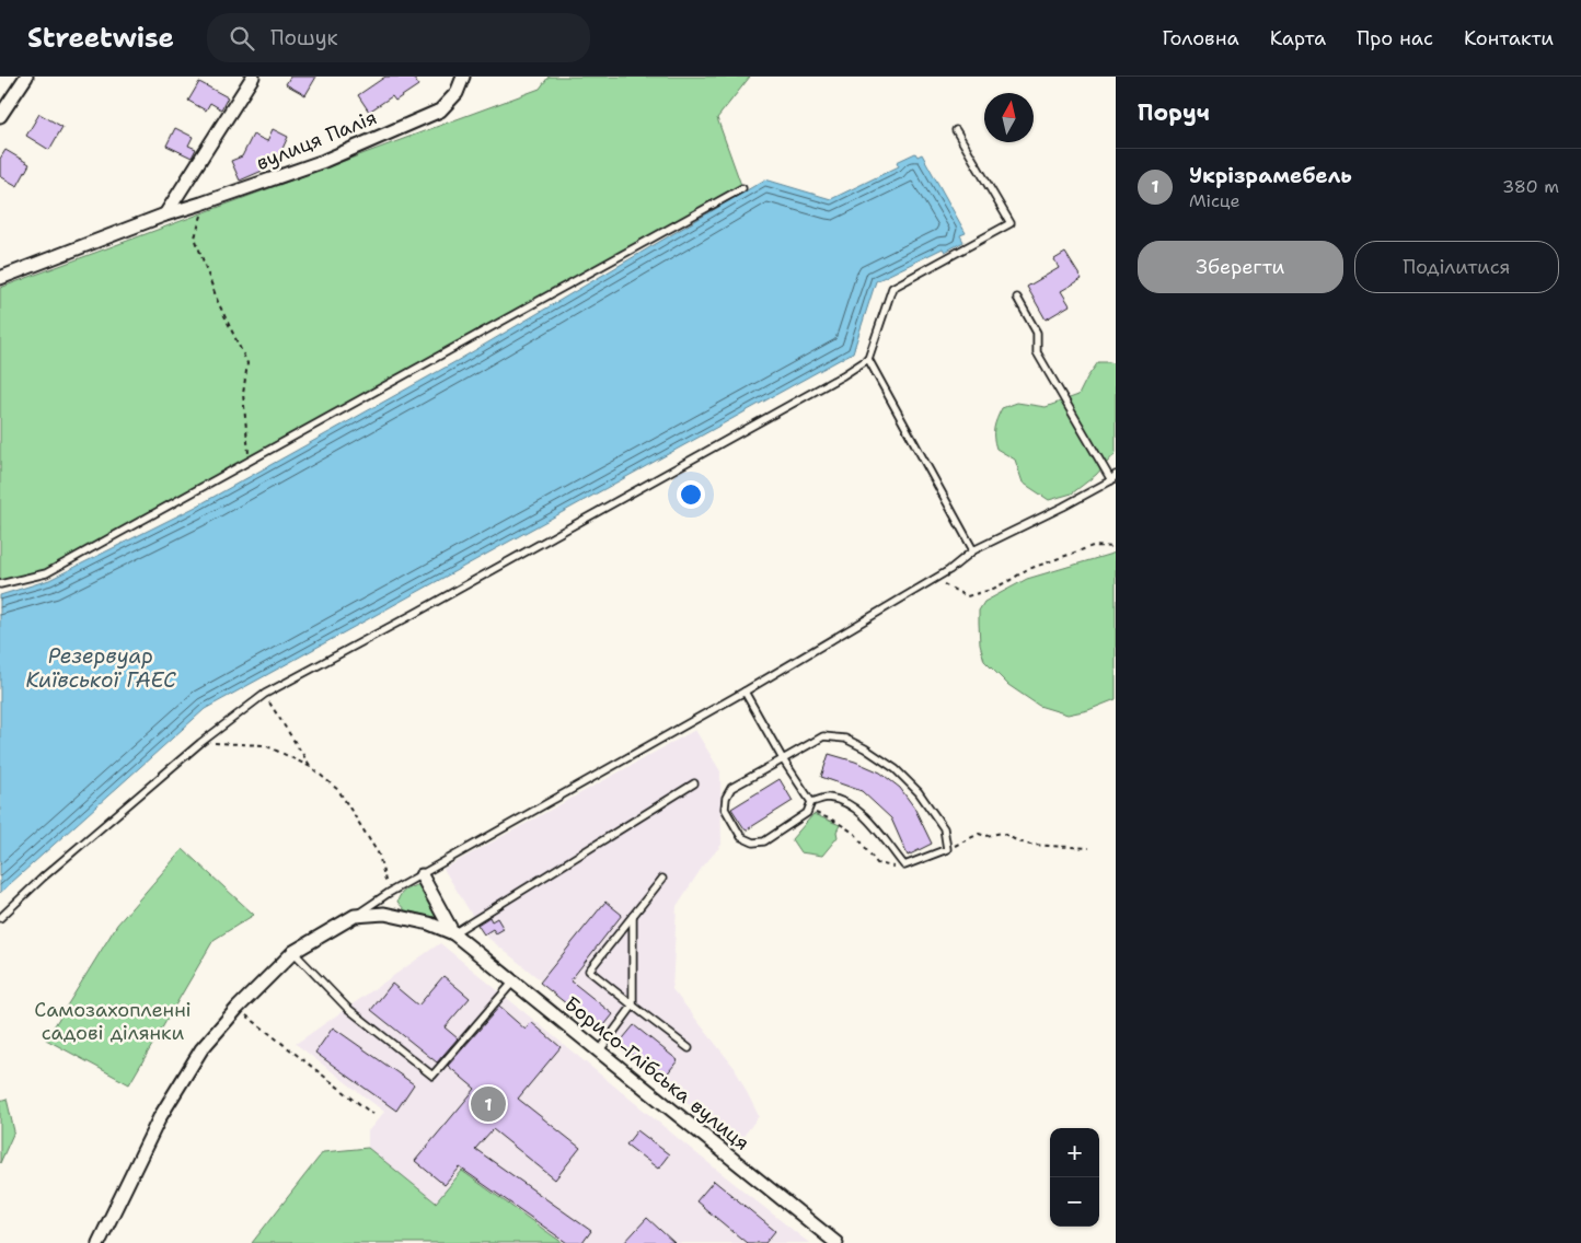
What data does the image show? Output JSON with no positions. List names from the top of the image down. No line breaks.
{"streets":{"street":["вулиця Палія","Борисо-Глібська вулиця"]},"water":["Резервуар Київської ГАЕС"],"parks":["Самозахопленні садові ділянки"],"north":"top","page":{"header":"Streetwise","search":"Пошук","nav":["Головна","Карта","Про нас","Контакти"],"heading":"Поруч","list":[{"mark":"1","name":"Укрізрамебель","note":"Місце","value":"380 m"}],"buttons":["Зберегти","Поділитися"],"pins":"1","map_buttons":["+","−"]}}
